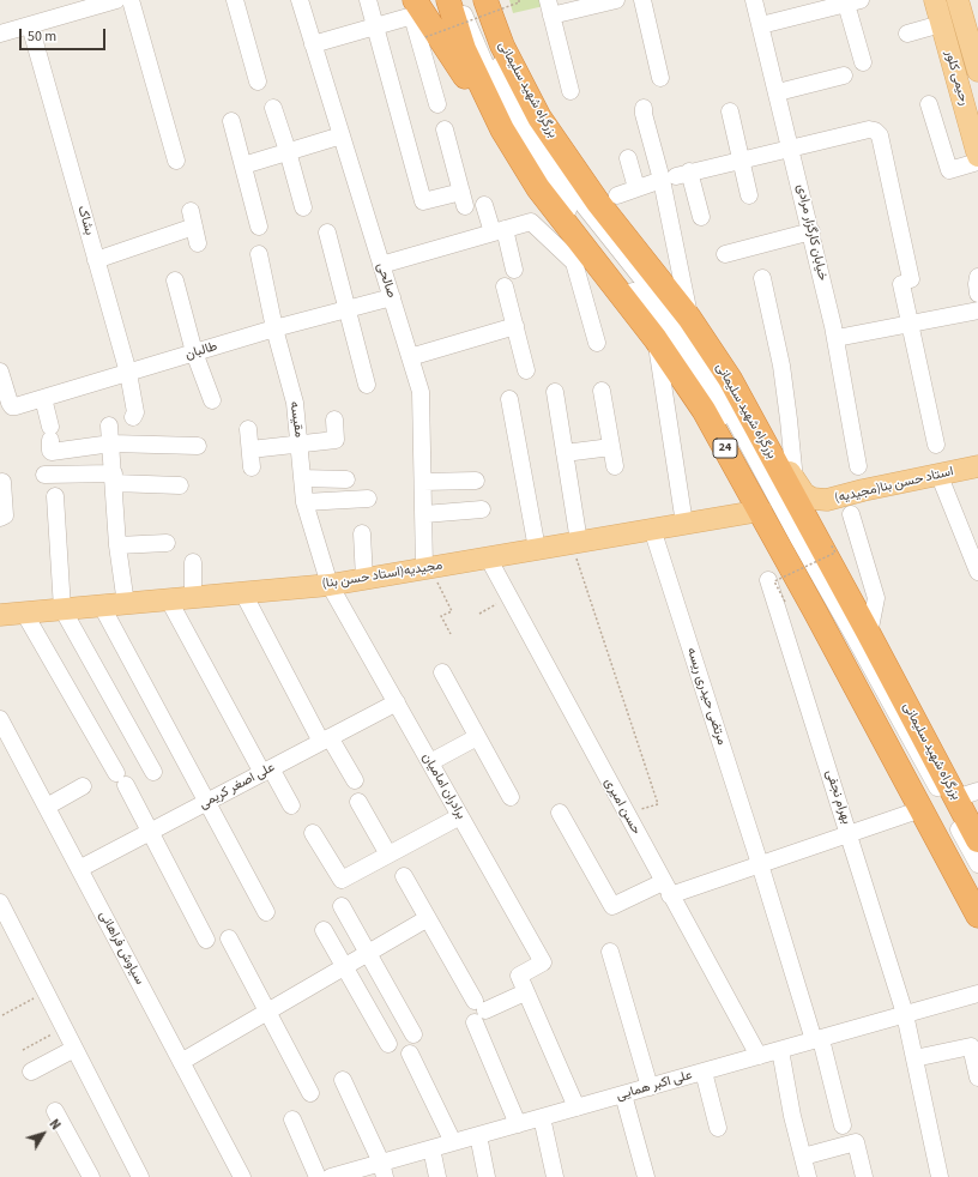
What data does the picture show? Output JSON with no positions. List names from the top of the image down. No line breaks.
{"streets":{"highway":["بزرگراه شهید سلیمانی","24"],"main road":["رحیمی کلور","استاد حسن بنا(مجیدیه)","مجیدیه(استاد حسن بنا)"],"street":["بشاک","خیابان کارگزار مرادی","صالحی","طالبان","مقیسه","مرتضی حیدری ریسه","علی اصغر کریمی","برادران امامیان","بهرام نجفی","حسن امیری","سیاوش فراهانی","علی اکبر همایی"]},"crossings":[["بزرگراه شهید سلیمانی","استاد حسن بنا(مجیدیه)"],["بشاک","طالبان"],["صالحی","طالبان"],["صالحی","مجیدیه(استاد حسن بنا)"],["طالبان","مقیسه"],["مقیسه","مجیدیه(استاد حسن بنا)"],["مقیسه","برادران امامیان"],["24","مجیدیه(استاد حسن بنا)"],["مجیدیه(استاد حسن بنا)","مرتضی حیدری ریسه"],["مجیدیه(استاد حسن بنا)","برادران امامیان"],["مجیدیه(استاد حسن بنا)","حسن امیری"],["مرتضی حیدری ریسه","علی اکبر همایی"],["علی اصغر کریمی","برادران امامیان"],["علی اصغر کریمی","سیاوش فراهانی"],["بهرام نجفی","علی اکبر همایی"],["حسن امیری","علی اکبر همایی"]],"scale_bar":"50 m","north":"top right"}
